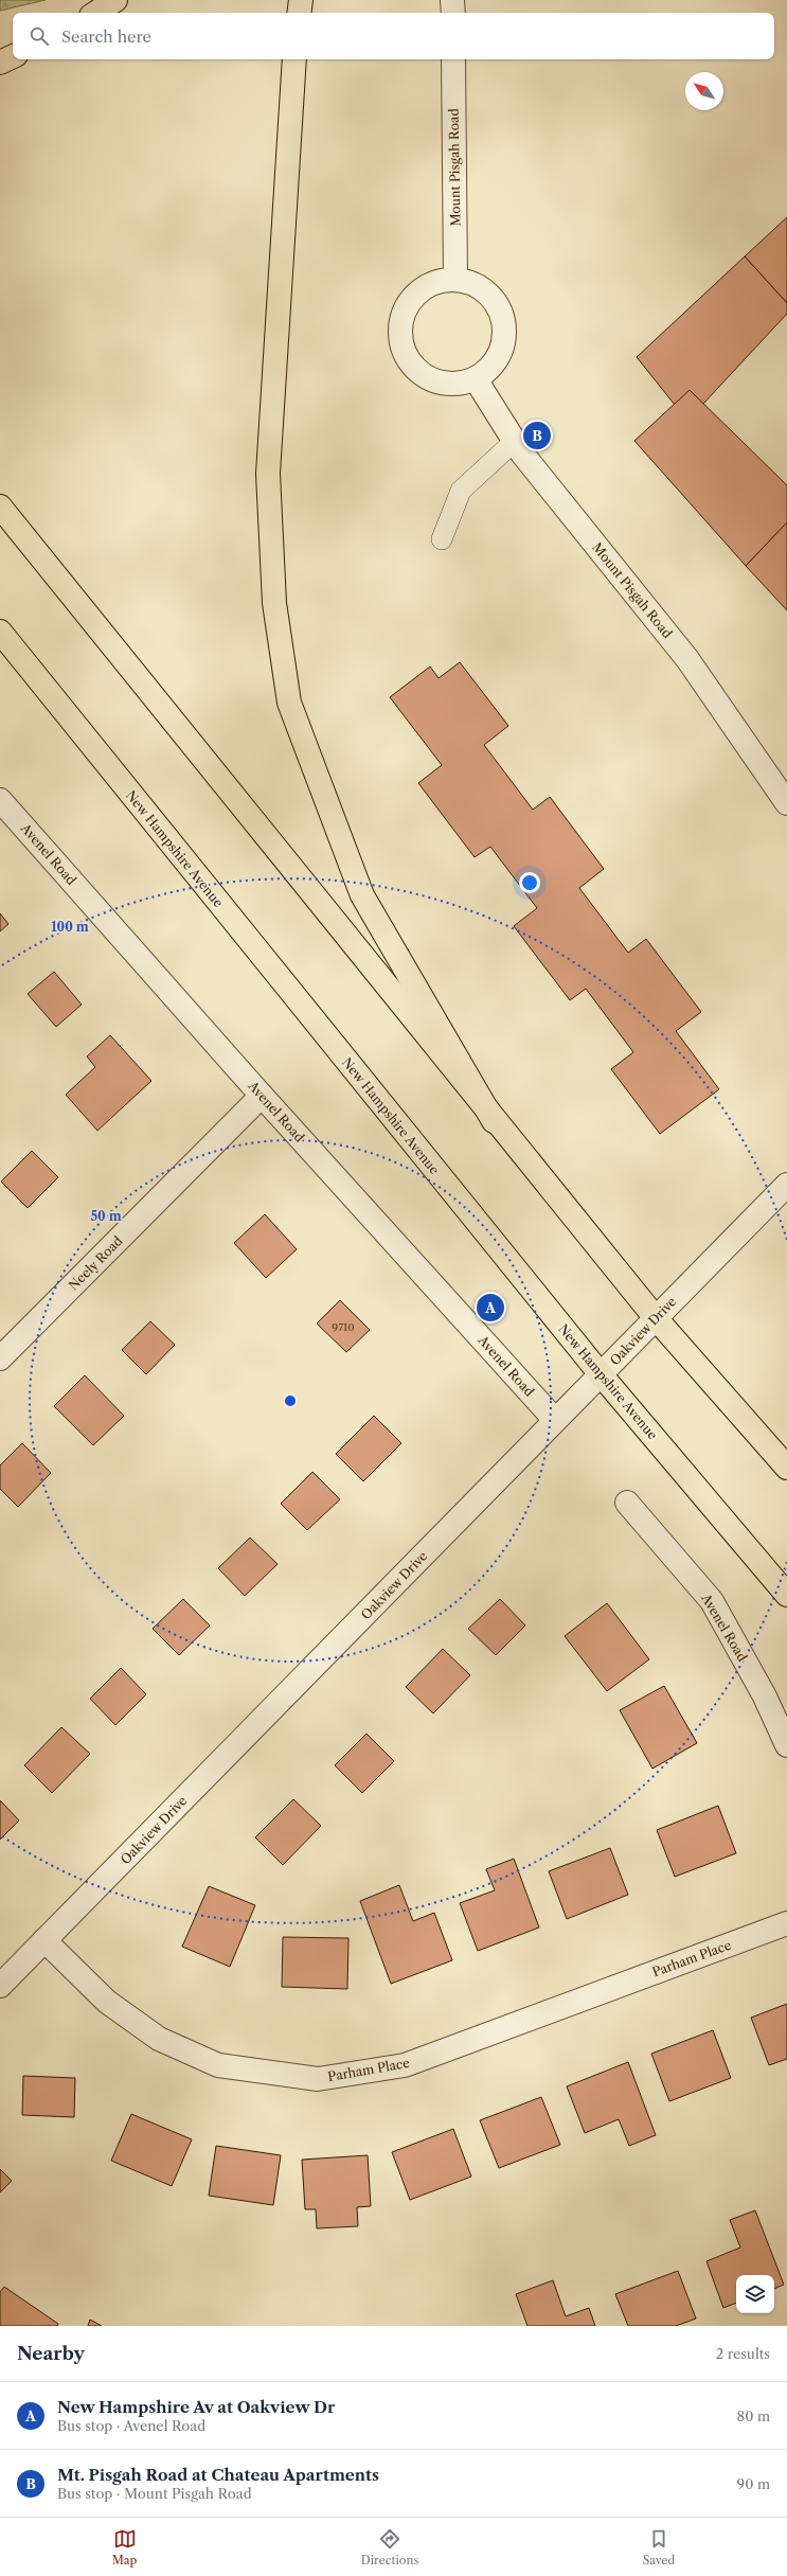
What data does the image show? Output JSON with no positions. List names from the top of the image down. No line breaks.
{"streets":{"main road":["New Hampshire Avenue"],"street":["Mount Pisgah Road","Avenel Road","Neely Road","Oakview Drive","Parham Place"]},"crossings":[["New Hampshire Avenue","Oakview Drive"],["Avenel Road","Neely Road"],["Avenel Road","Oakview Drive"],["Oakview Drive","Parham Place"]],"house_numbers":["9710"],"north":"top left","page":{"search":"Search here","pins":["B","A"],"heading":["Nearby","2 results"],"list":[{"mark":"A","name":"New Hampshire Av at Oakview Dr","note":"Bus stop · Avenel Road","value":"80 m"},{"mark":"B","name":"Mt. Pisgah Road at Chateau Apartments","note":"Bus stop · Mount Pisgah Road","value":"90 m"}],"nav":["Map","Directions","Saved"]},"rings":["100 m","50 m"]}
